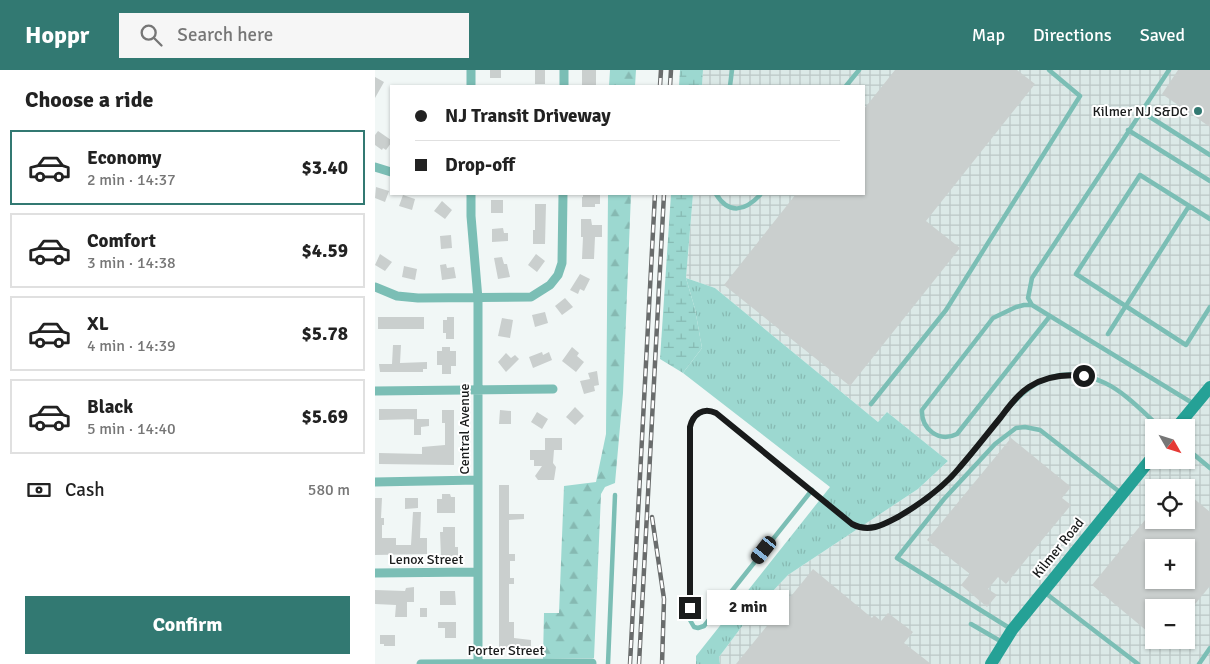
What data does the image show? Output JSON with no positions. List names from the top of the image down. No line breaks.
{"streets":{"street":["Central Avenue","Kilmer Road","Lenox Street","Porter Street"]},"crossings":[["Central Avenue","Lenox Street"],["Central Avenue","Porter Street"]],"places":["Kilmer NJ S&DC"],"north":"bottom right","page":{"header":"Hoppr","search":"Search here","nav":["Map","Directions","Saved"],"heading":"Choose a ride","banner":["NJ Transit Driveway","Drop-off"],"list":[{"name":"Economy","note":"2 min · 14:37","value":"$3.40"},{"name":"Comfort","note":"3 min · 14:38","value":"$4.59"},{"name":"XL","note":"4 min · 14:39","value":"$5.78"},{"name":"Black","note":"5 min · 14:40","value":"$5.69"}],"map_buttons":["+","−"],"pay":["Cash","580 m"],"buttons":"Confirm","bubble":"2 min"}}
